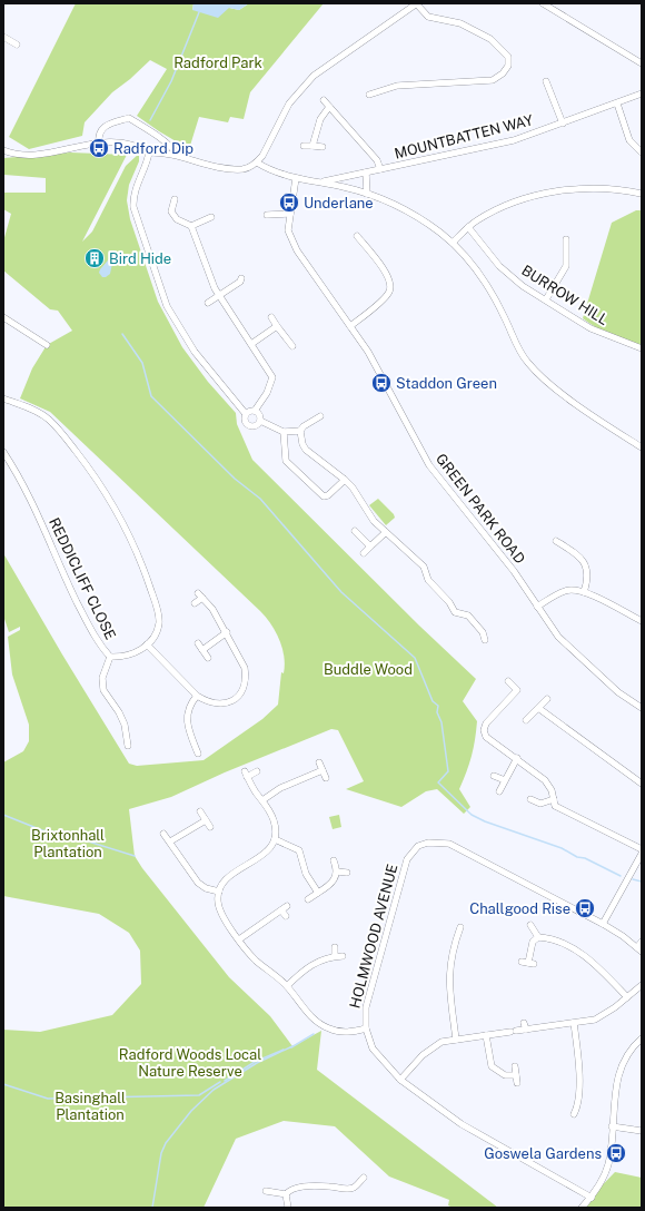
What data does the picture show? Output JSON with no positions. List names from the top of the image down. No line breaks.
{"streets":{"street":["MOUNTBATTEN WAY","BURROW HILL","GREEN PARK ROAD","REDDICLIFF CLOSE","HOLMWOOD AVENUE"]},"parks":["Radford Park","Buddle Wood","Brixtonhall Plantation","Radford Woods Local Nature Reserve","Basinghall Plantation"],"places":{"bus stop":["Radford Dip","Underlane","Staddon Green","Challgood Rise","Goswela Gardens"],"building":["Bird Hide"]}}
